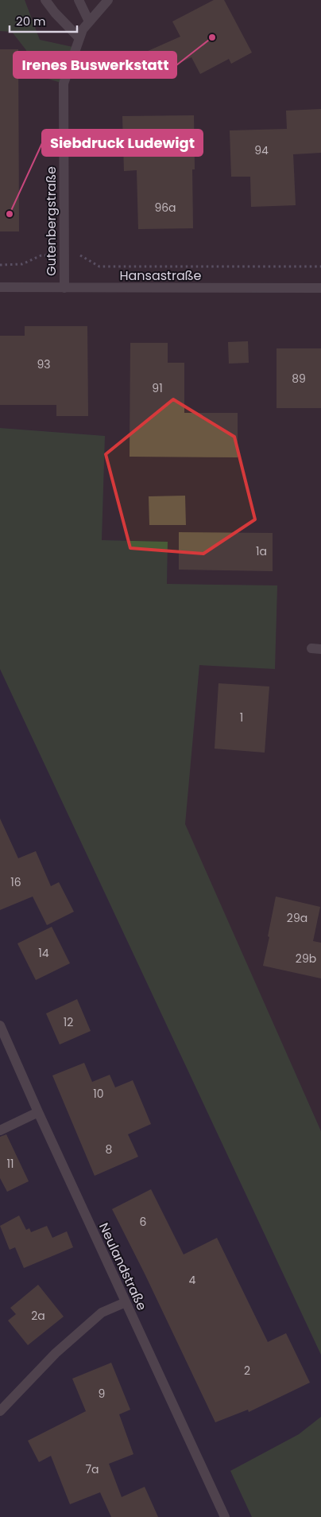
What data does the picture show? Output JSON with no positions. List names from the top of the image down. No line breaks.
{"streets":{"street":["Gutenbergstraße","Hansastraße","Neulandstraße"]},"crossings":[["Gutenbergstraße","Hansastraße"]],"places":["Irenes Buswerkstatt","Siebdruck Ludewigt"],"house_numbers":["94","96a","93","89","91","1a","1","16","29a","14","29b","12","10","8","11","6","4","2a","2","9","7a"],"scale_bar":"20 m"}
